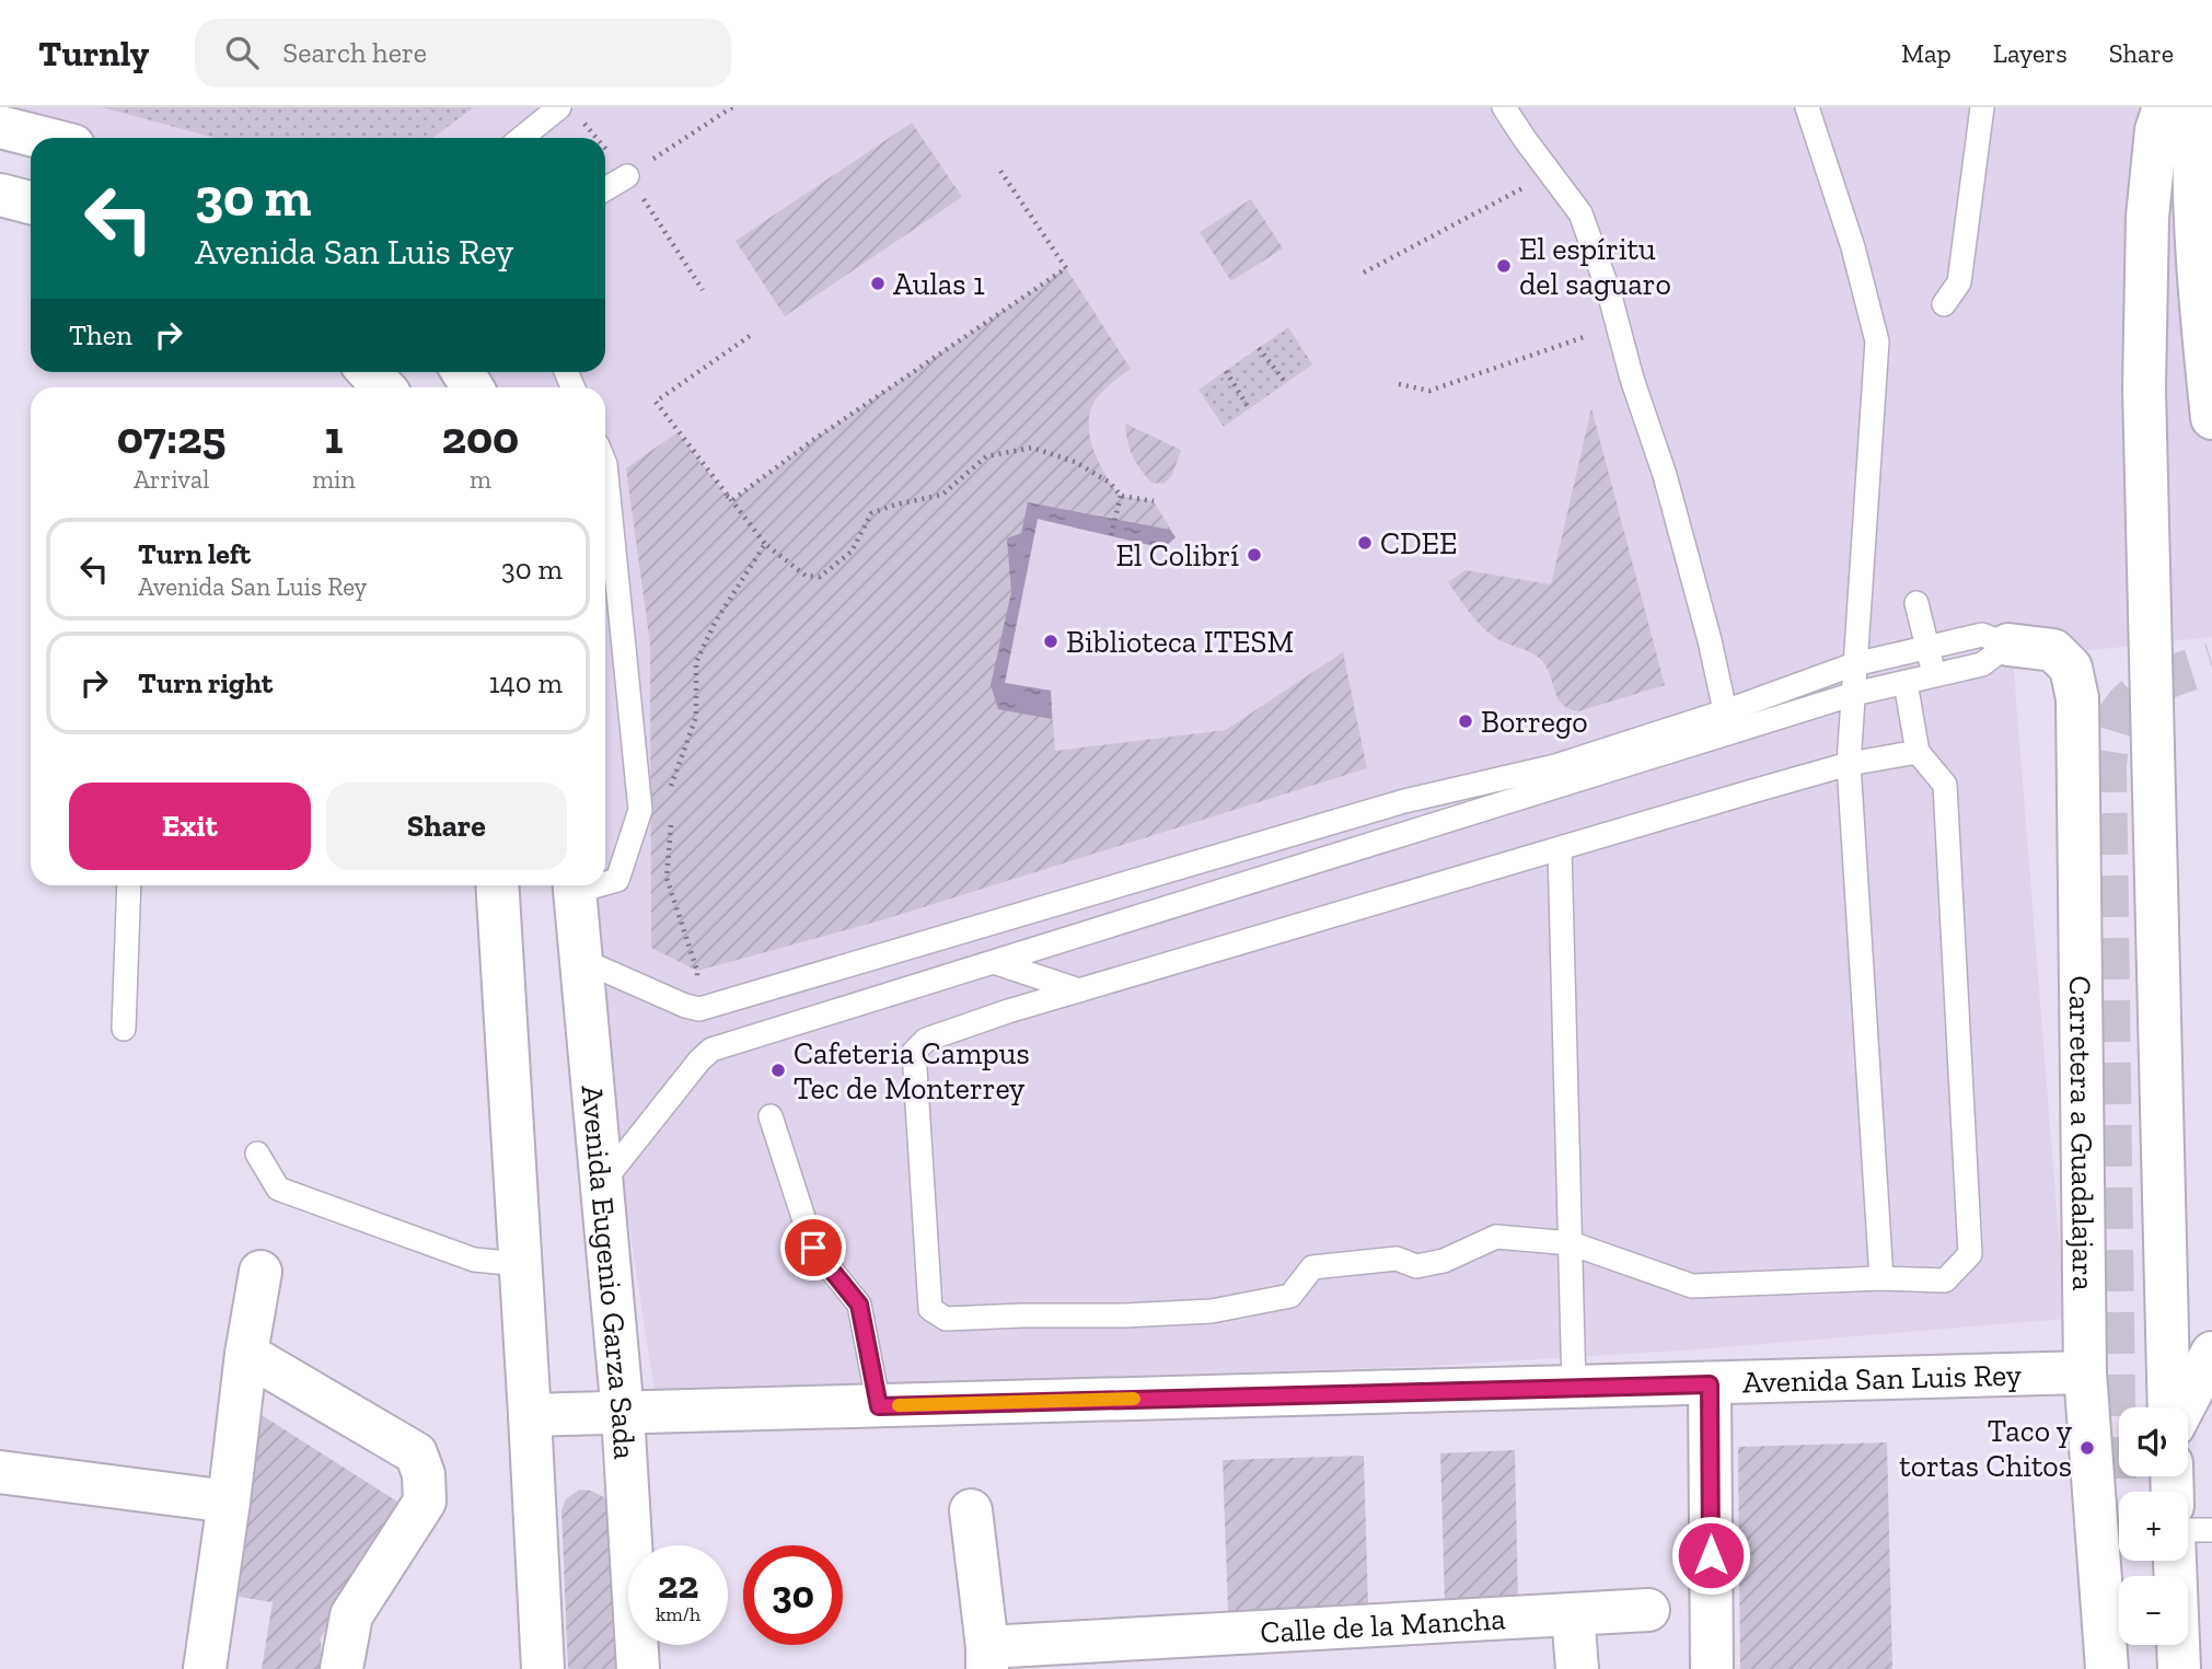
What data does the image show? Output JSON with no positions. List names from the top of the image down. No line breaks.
{"streets":{"main road":["Carretera a Guadalajara","Avenida Eugenio Garza Sada","Avenida San Luis Rey","Calle de la Mancha"]},"crossings":[["Carretera a Guadalajara","Avenida San Luis Rey"],["Avenida Eugenio Garza Sada","Avenida San Luis Rey"]],"places":["El espíritu del saguaro","Aulas 1","CDEE","El Colibrí","Biblioteca ITESM","Borrego","Cafeteria Campus Tec de Monterrey","Taco y tortas Chitos"],"page":{"header":"Turnly","search":"Search here","nav":["Map","Layers","Share"],"turn":["30 m","Avenida San Luis Rey"],"then":"Then","eta":["07:25","Arrival","1","min","200","m"],"list":[{"name":"Turn left","note":"Avenida San Luis Rey","value":"30 m"},{"name":"Turn right","value":"140 m"}],"buttons":["Exit","Share"],"map_buttons":["+","−"],"speed":"22 km/h","limit":"30"}}
